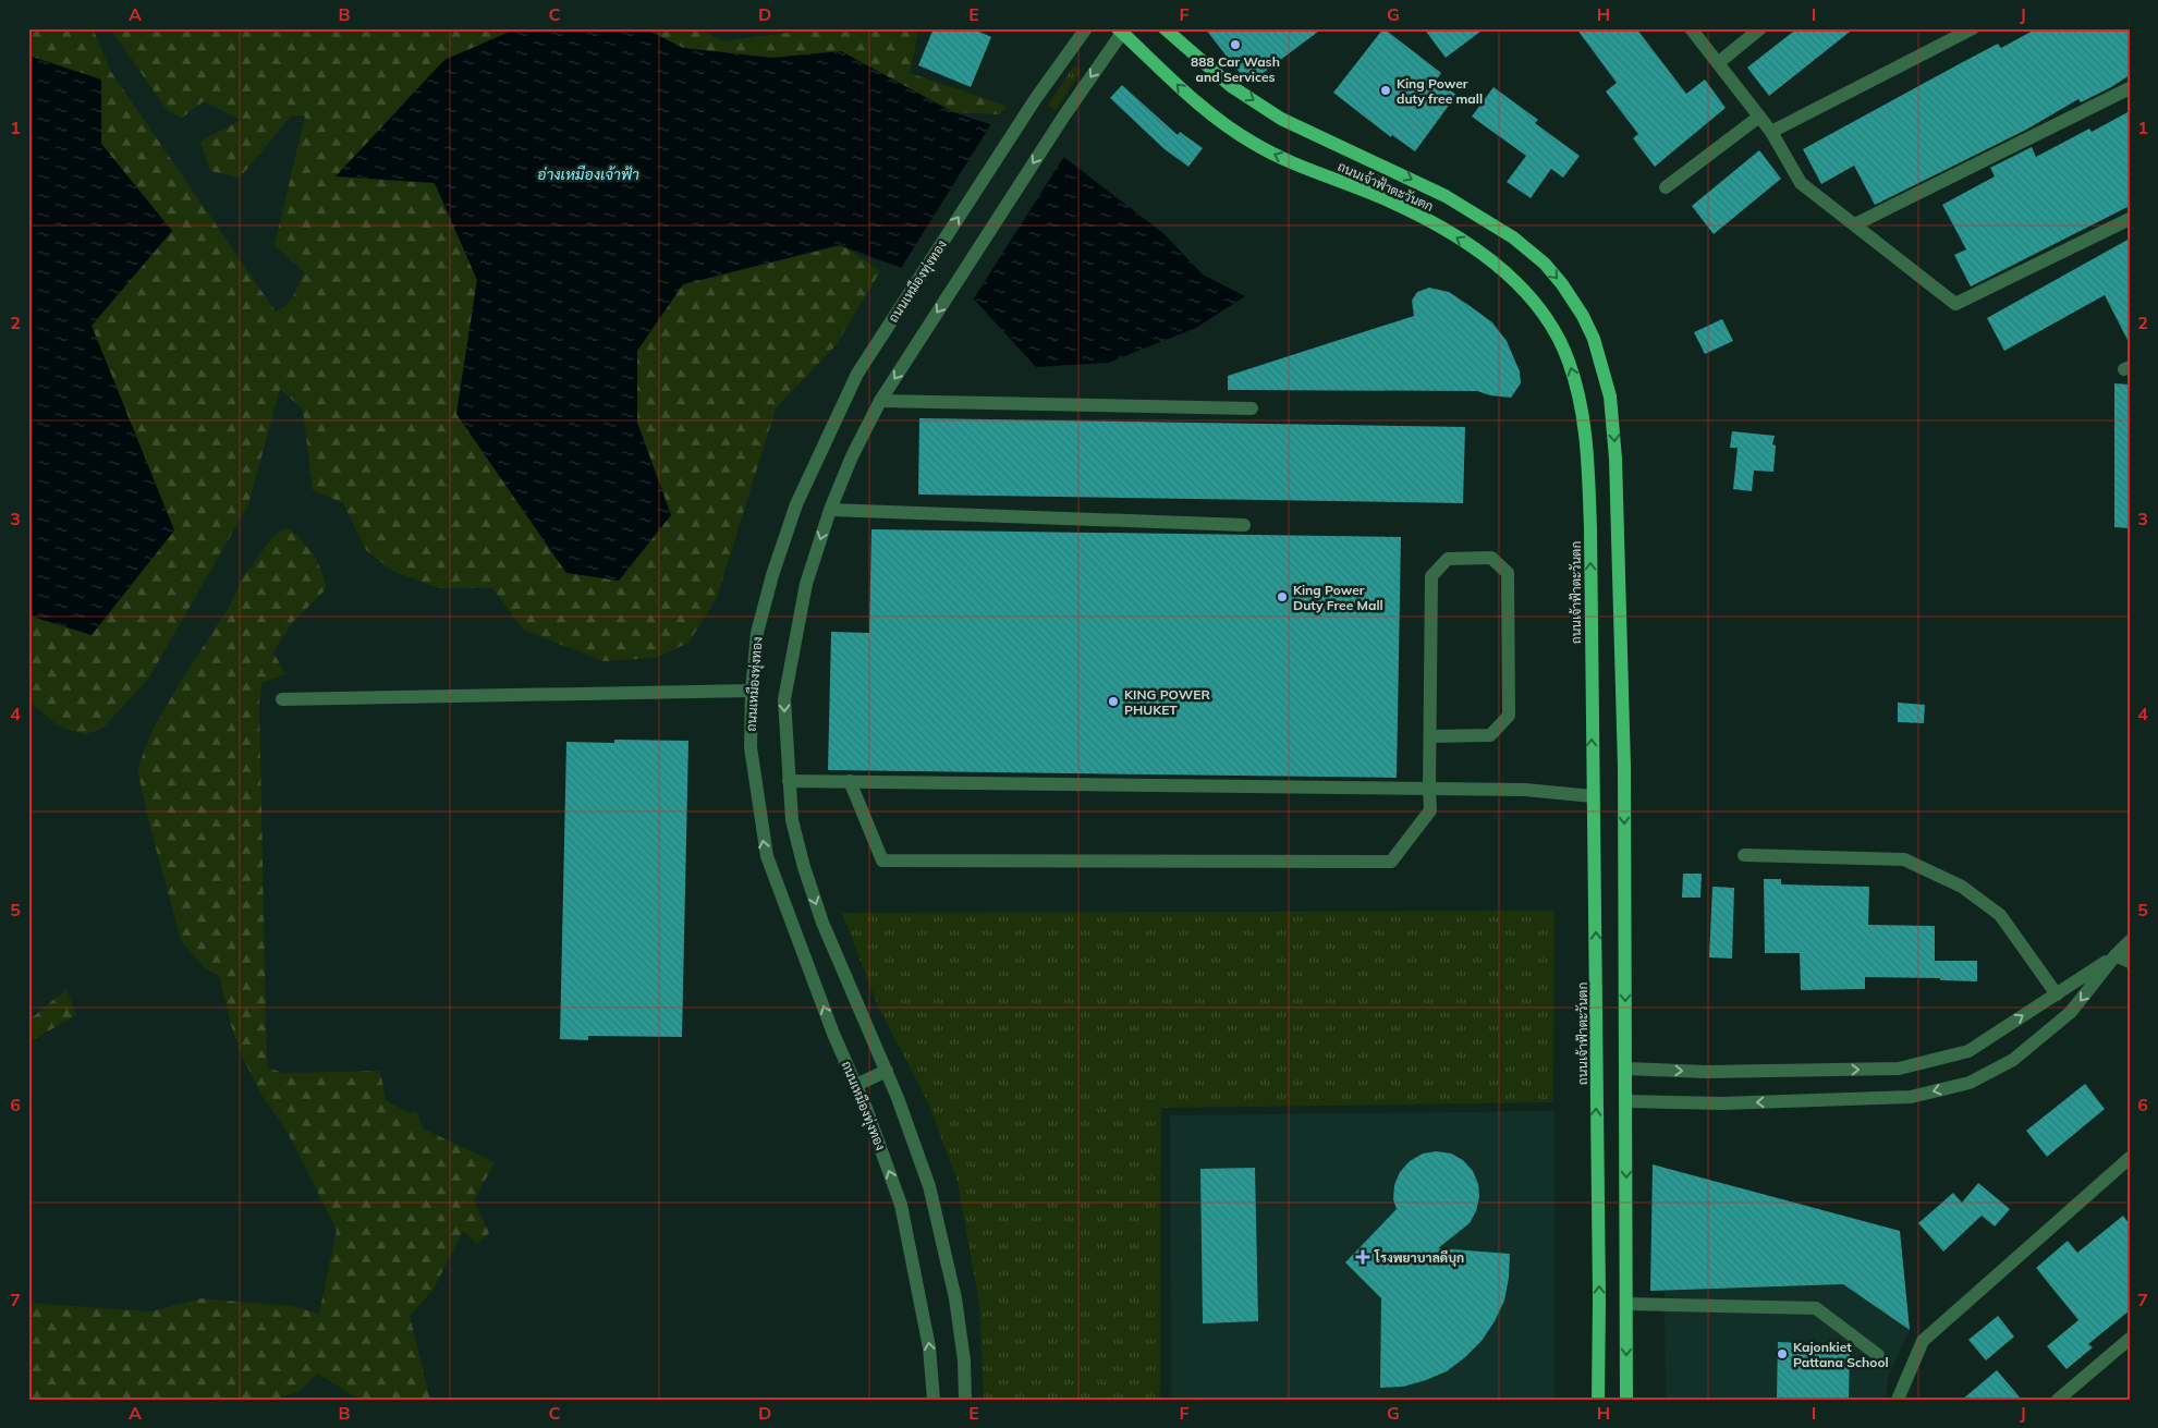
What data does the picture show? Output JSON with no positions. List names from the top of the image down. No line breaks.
{"streets":{"main road":["ถนนเจ้าฟ้าตะวันตก"],"street":["ถนนเหมืองทุ่งทอง"]},"water":["อ่างเหมืองเจ้าฟ้า"],"places":{"other":["888 Car Wash and Services","King Power duty free mall","King Power Duty Free Mall","KING POWER PHUKET","Kajonkiet Pattana School"],"health":["โรงพยาบาลดีบุก"]},"grid":{"columns":["A","B","C","D","E","F","G","H","I","J"],"rows":["1","2","3","4","5","6","7"]}}
